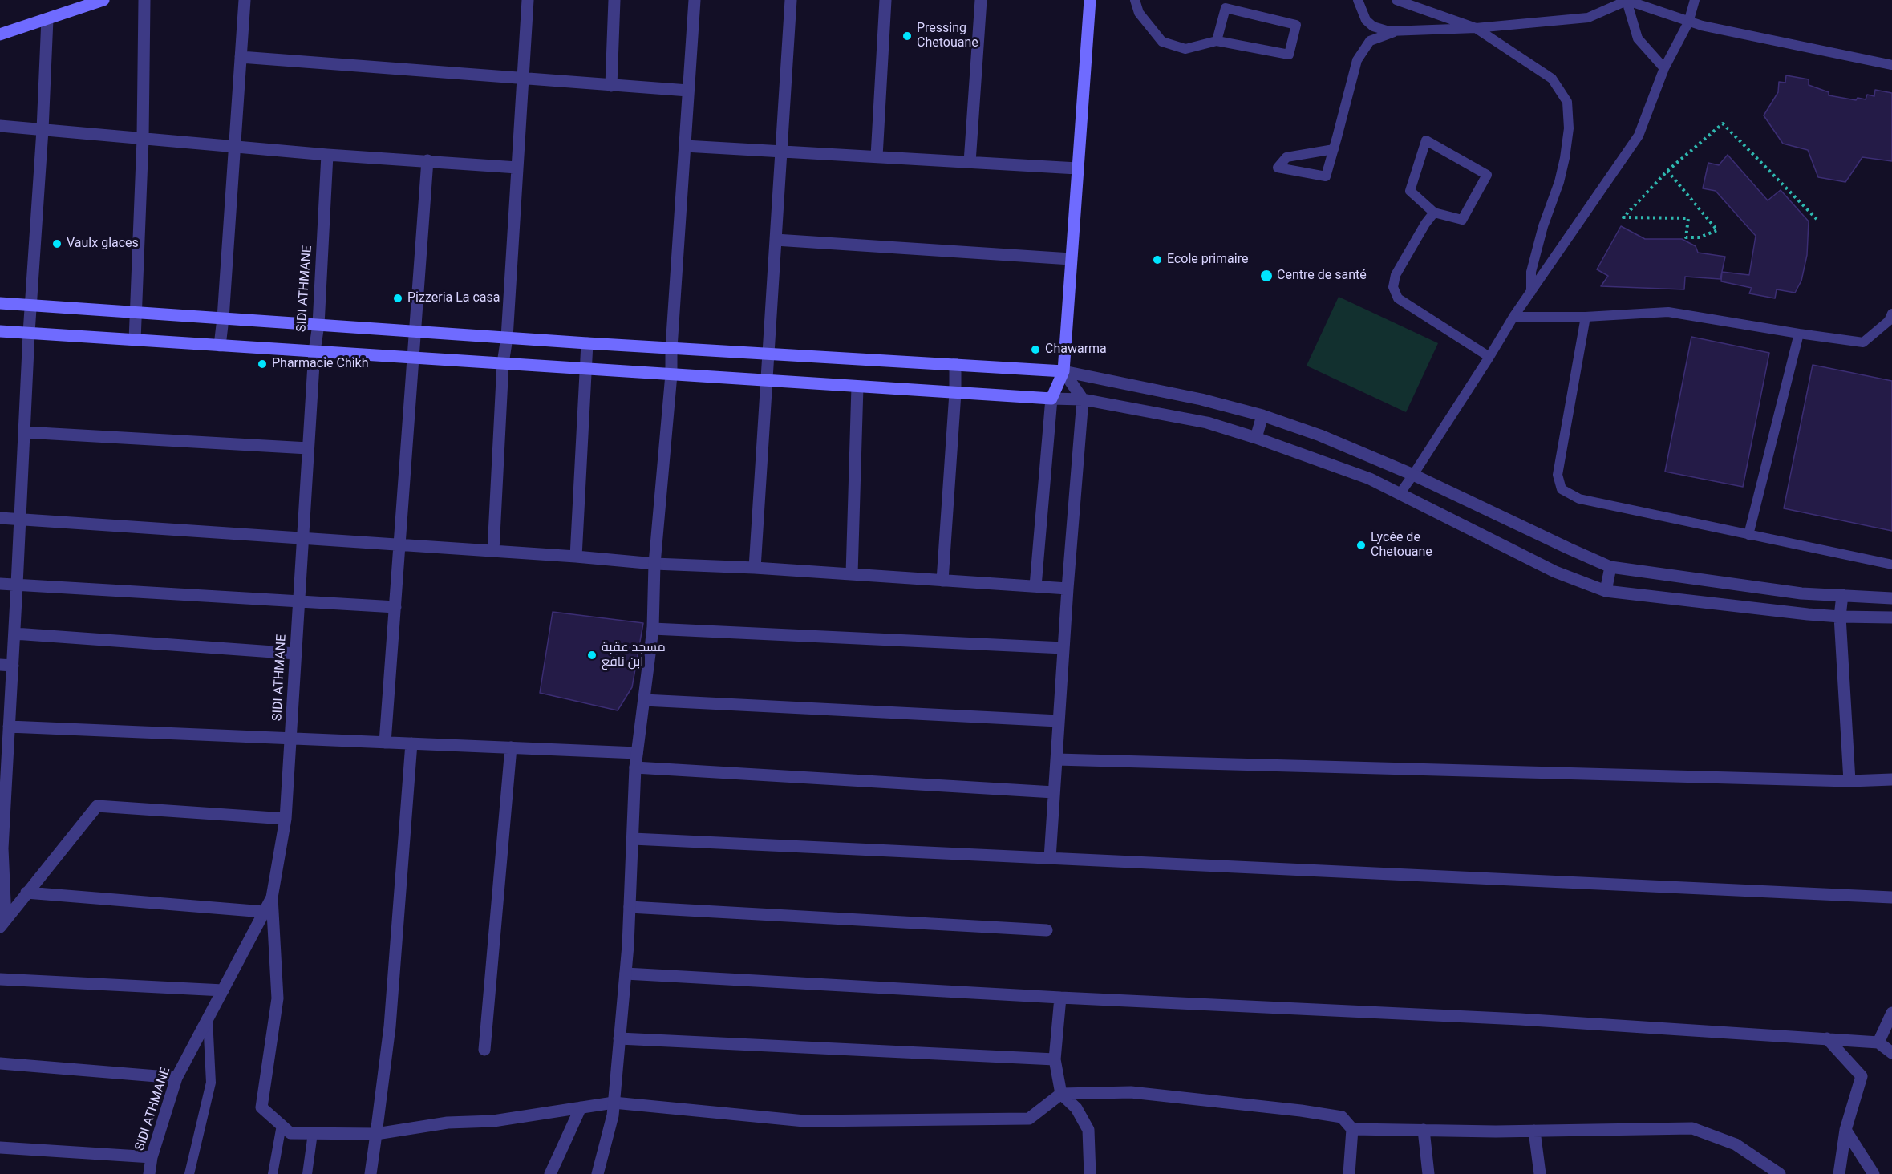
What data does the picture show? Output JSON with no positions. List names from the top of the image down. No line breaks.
{"streets":{"street":["SIDI ATHMANE"]},"places":["Pressing Chetouane","Vaulx glaces","Ecole primaire","Centre de santé","Pizzeria La casa","Chawarma","Pharmacie Chikh","Lycée de Chetouane","مسجد عقبة ابن نافع"]}
